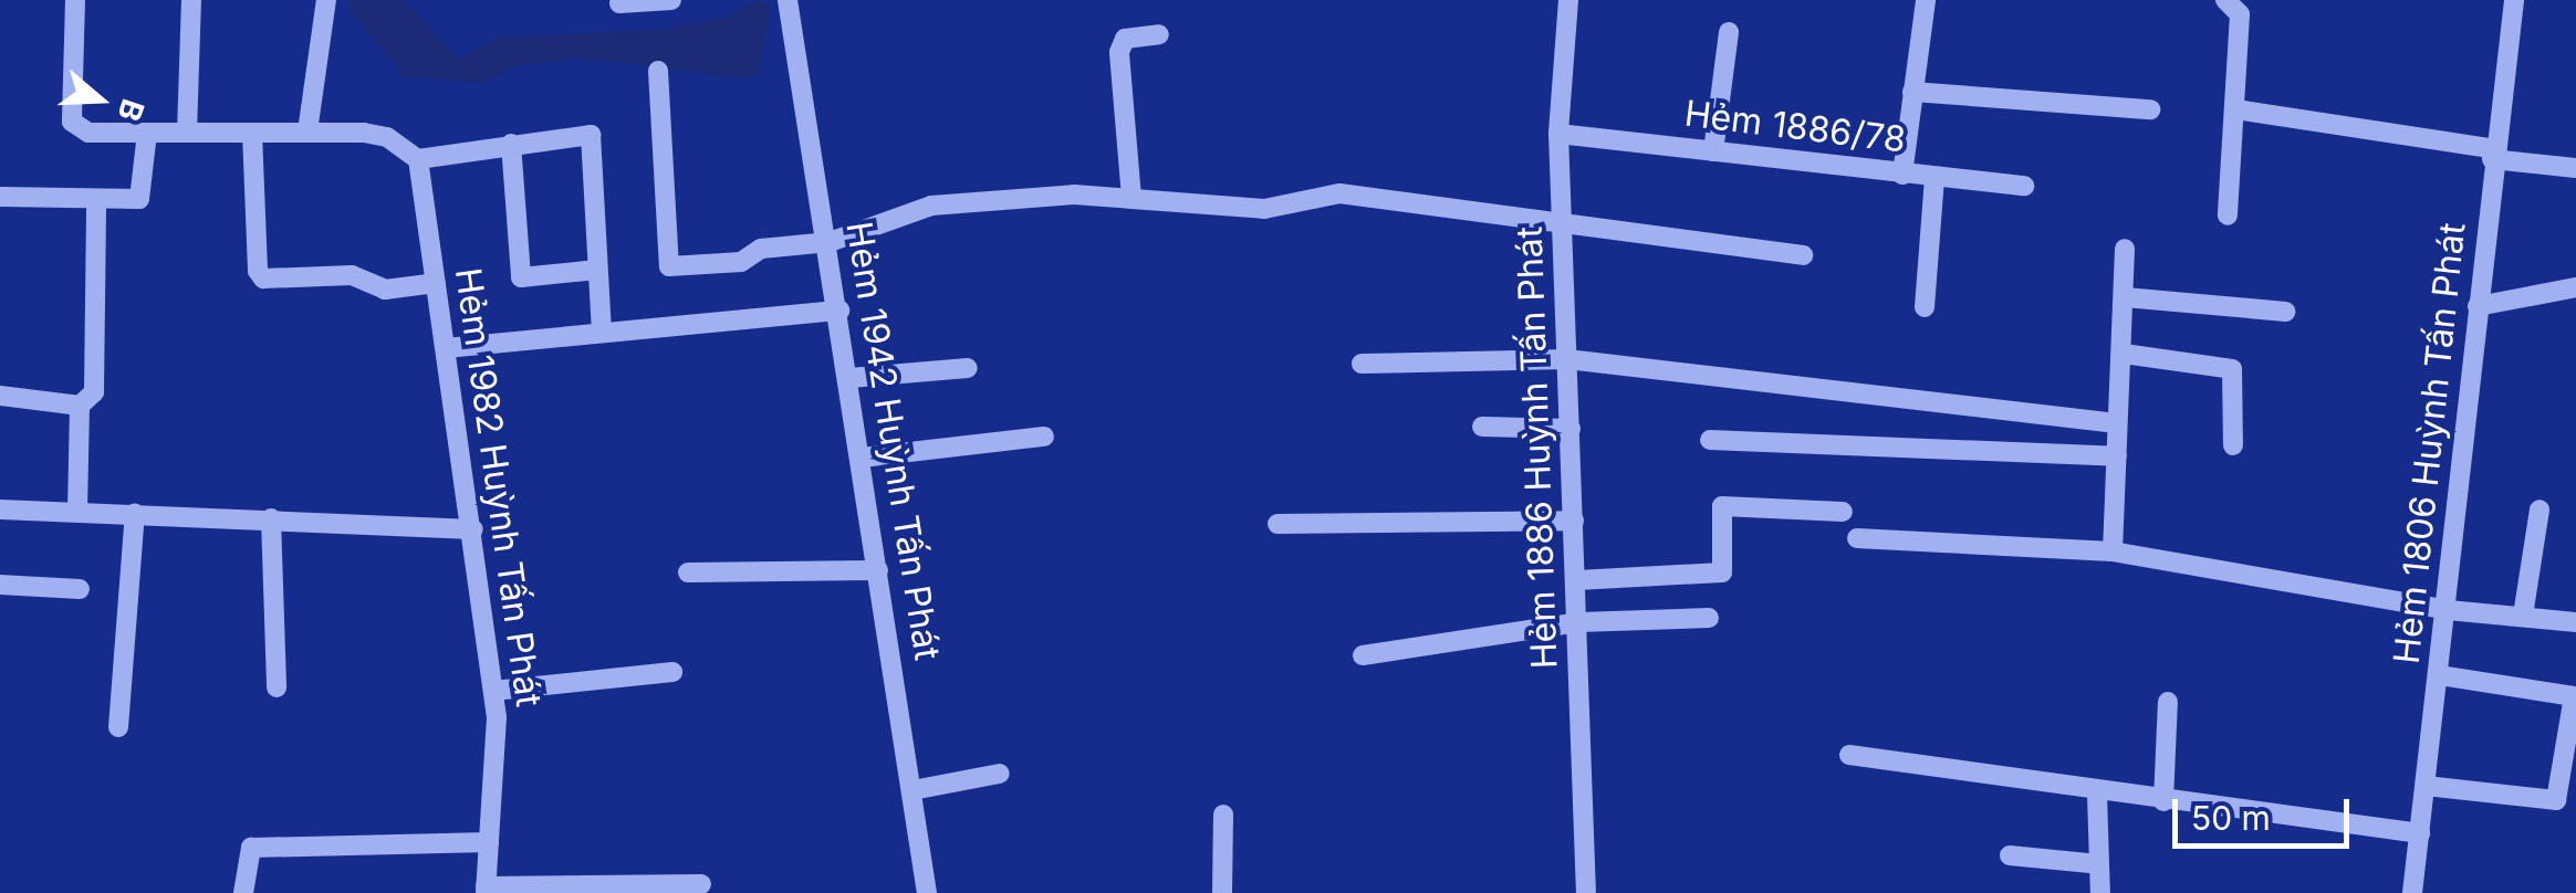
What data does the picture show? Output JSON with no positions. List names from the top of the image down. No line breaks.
{"streets":{"street":["Hẻm 1886/78","Hẻm 1942 Huỳnh Tấn Phát","Hẻm 1806 Huỳnh Tấn Phát","Hẻm 1886 Huỳnh Tấn Phát","Hẻm 1982 Huỳnh Tấn Phát"]},"crossings":[["Hẻm 1886/78","Hẻm 1886 Huỳnh Tấn Phát"]],"scale_bar":"50 m","north":"right"}
